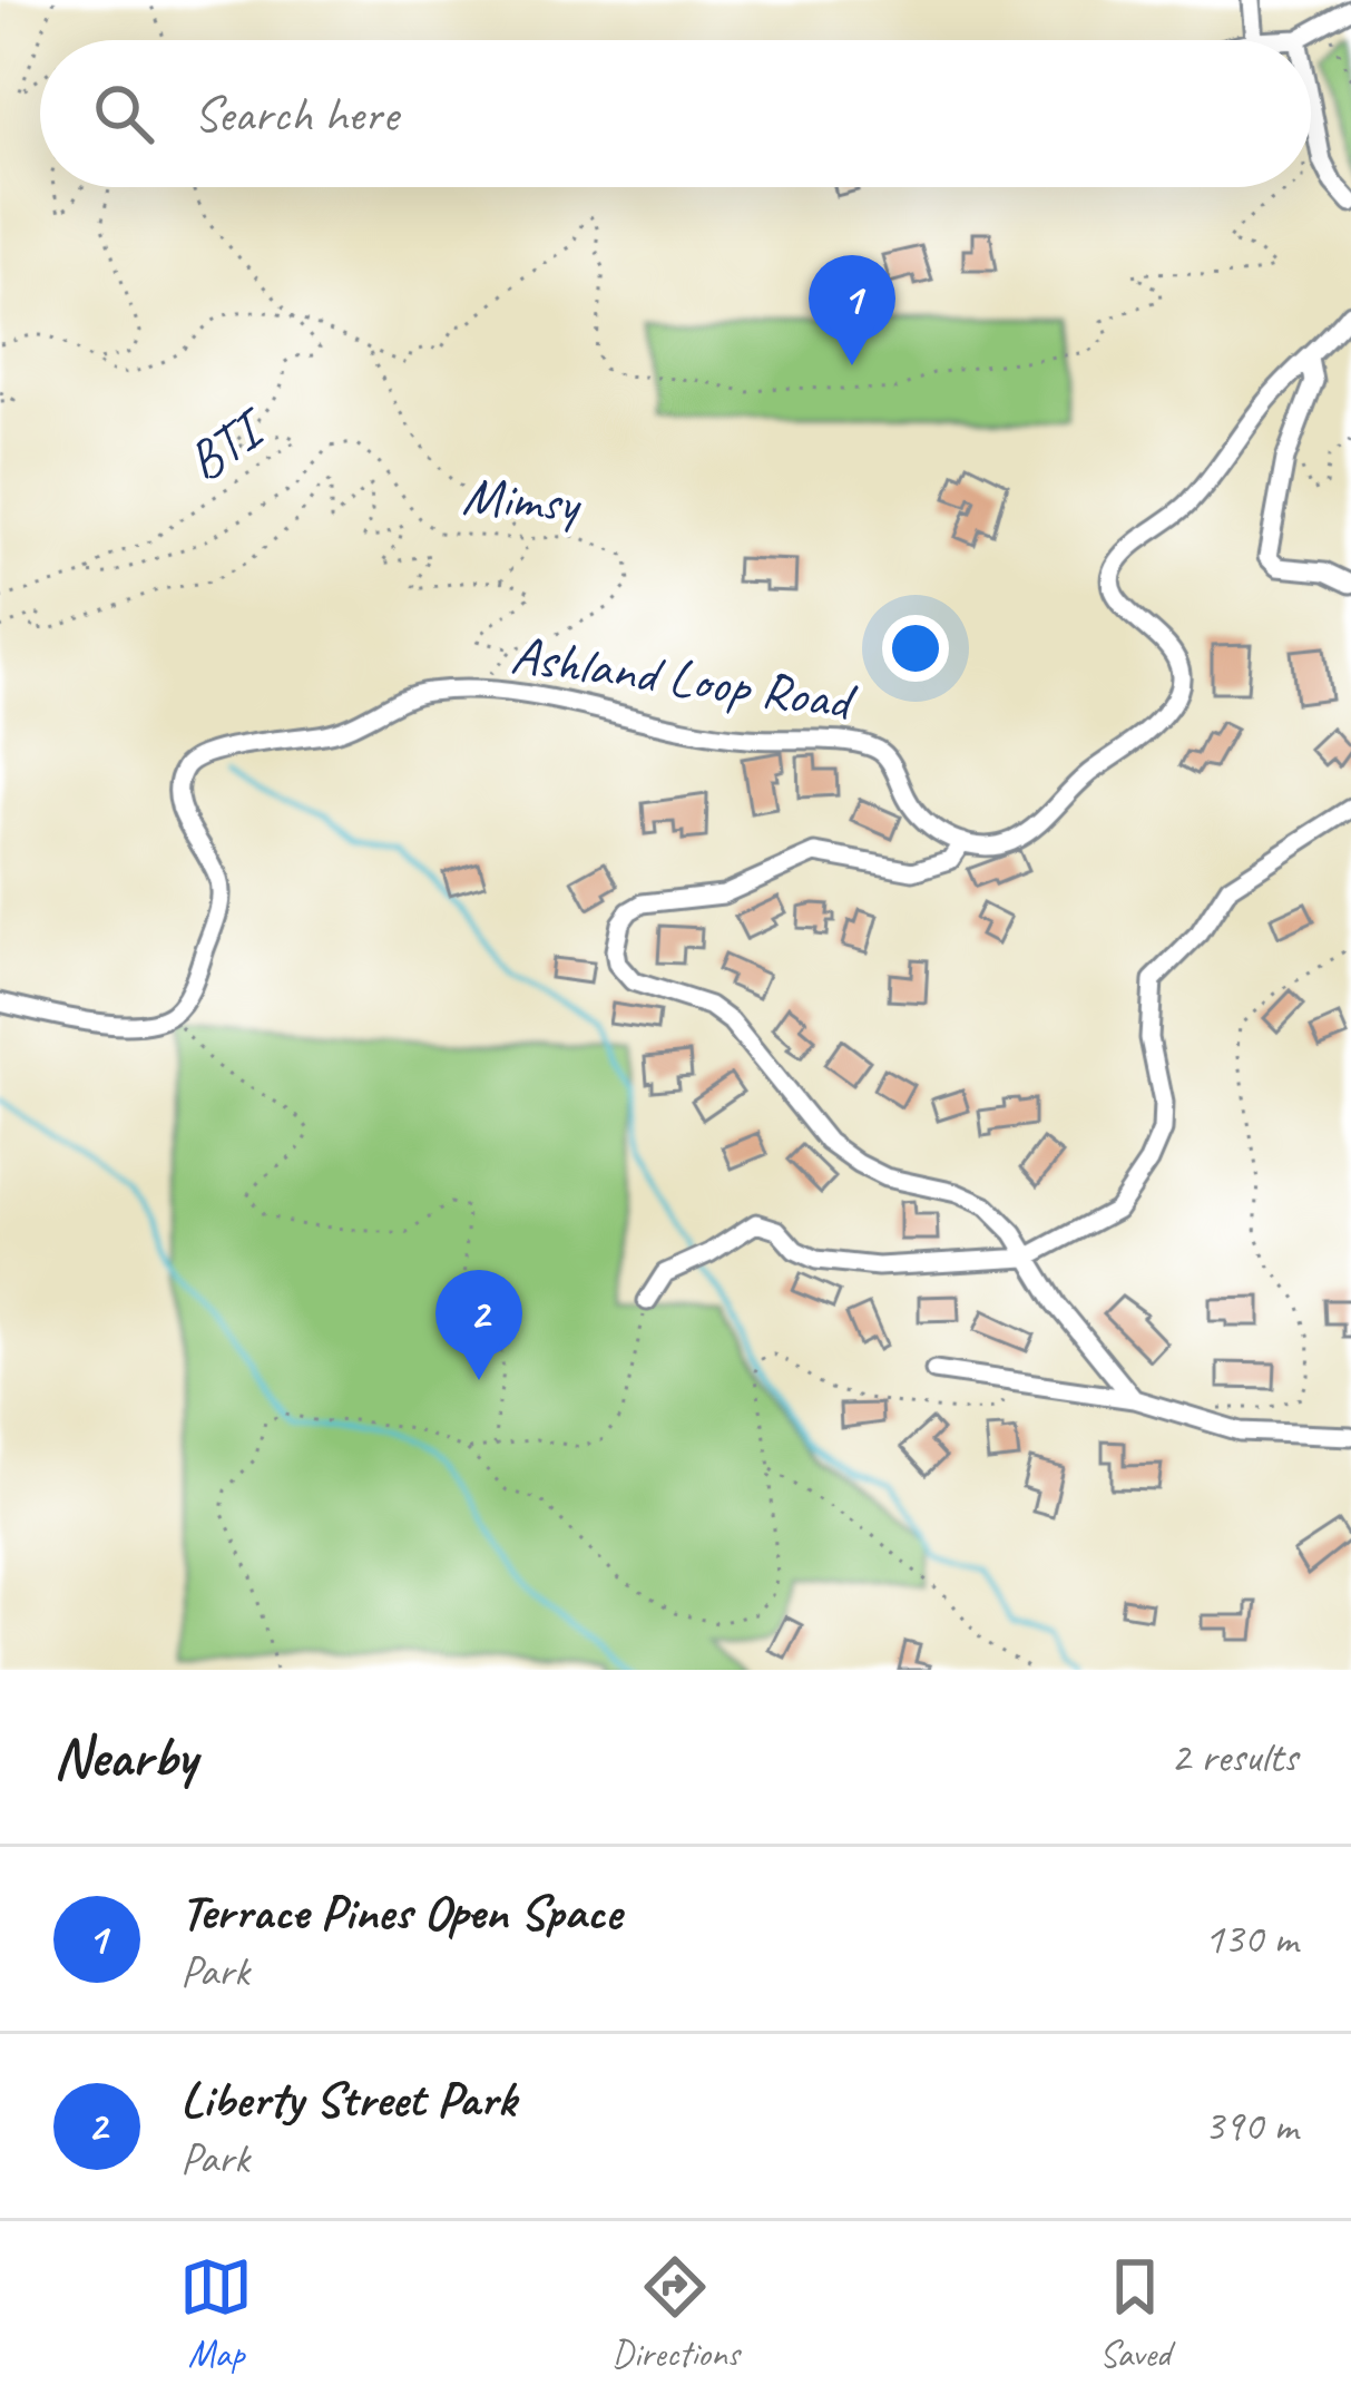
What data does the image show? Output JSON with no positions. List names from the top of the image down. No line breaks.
{"streets":{"street":["Ashland Loop Road"],"path":["BTI","Mimsy"]},"crossings":[["BTI","Mimsy"]],"page":{"search":"Search here","pins":["1","2"],"heading":["Nearby","2 results"],"list":[{"mark":"1","name":"Terrace Pines Open Space","note":"Park","value":"130 m"},{"mark":"2","name":"Liberty Street Park","note":"Park","value":"390 m"}],"nav":["Map","Directions","Saved"]}}
